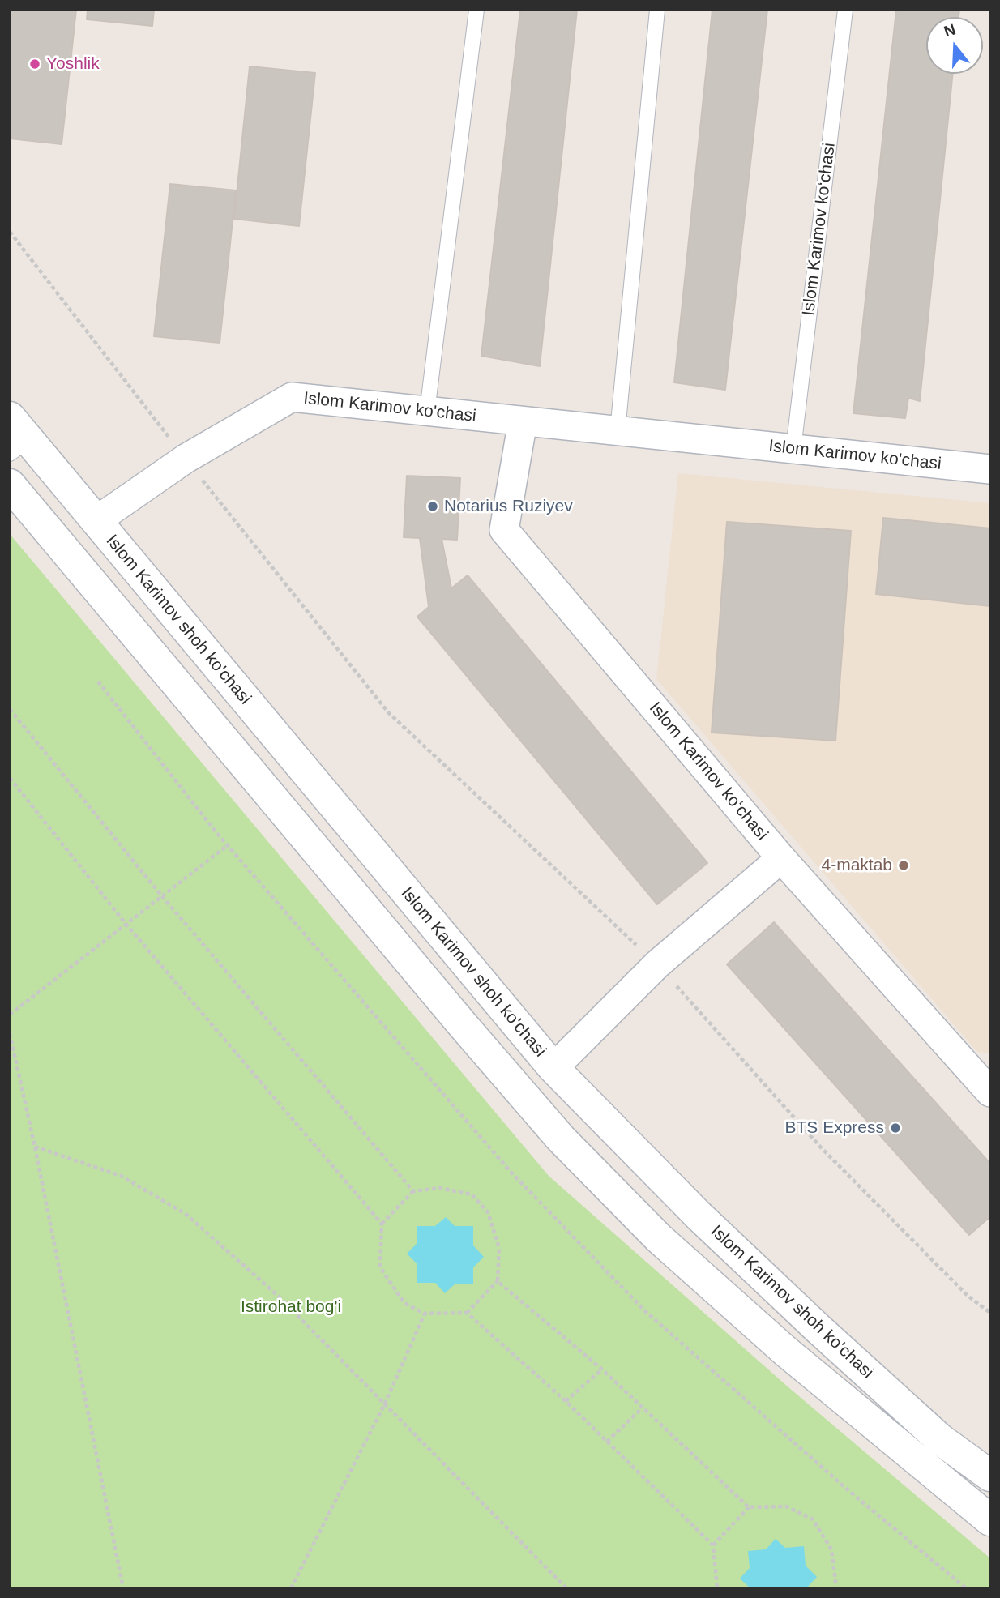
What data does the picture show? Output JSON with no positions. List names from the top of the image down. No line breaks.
{"streets":{"main road":["Islom Karimov shoh ko'chasi"],"street":["Islom Karimov ko‘chasi","Islom Karimov ko'chasi"]},"crossings":[["Islom Karimov ko‘chasi","Islom Karimov ko'chasi"],["Islom Karimov ko'chasi","Islom Karimov shoh ko'chasi"]],"parks":["Istirohat bog'i"],"places":["Yoshlik","Notarius Ruziyev","4-maktab","BTS Express"],"north":"top"}
